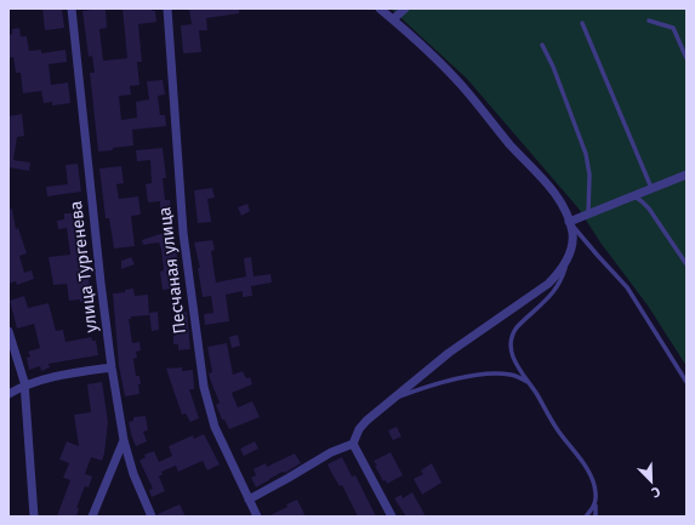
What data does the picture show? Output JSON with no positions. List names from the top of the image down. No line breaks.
{"streets":{"street":["улица Тургенева","Песчаная улица"]},"north":"bottom right"}
